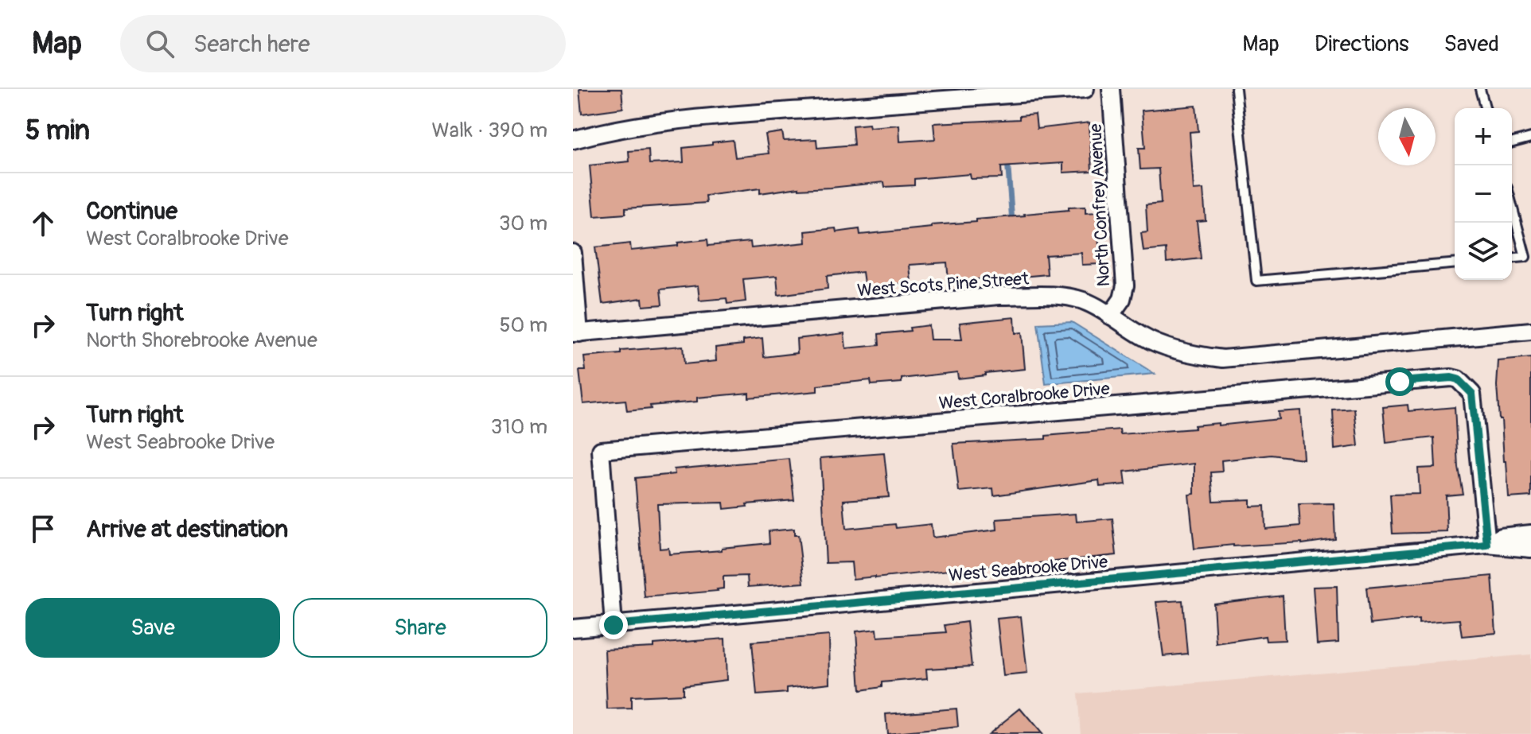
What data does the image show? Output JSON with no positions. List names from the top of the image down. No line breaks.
{"streets":{"street":["North Confrey Avenue","West Scots Pine Street","West Coralbrooke Drive","West Seabrooke Drive"]},"crossings":[["North Confrey Avenue","West Scots Pine Street"],["West Coralbrooke Drive","West Seabrooke Drive"]],"north":"bottom","page":{"header":"Map","search":"Search here","nav":["Map","Directions","Saved"],"heading":["5 min","Walk · 390 m"],"map_buttons":["+","−"],"list":[["Continue","West Coralbrooke Drive","30 m"],["Turn right","North Shorebrooke Avenue","50 m"],["Turn right","West Seabrooke Drive","310 m"],"Arrive at destination"],"buttons":["Save","Share"]}}
